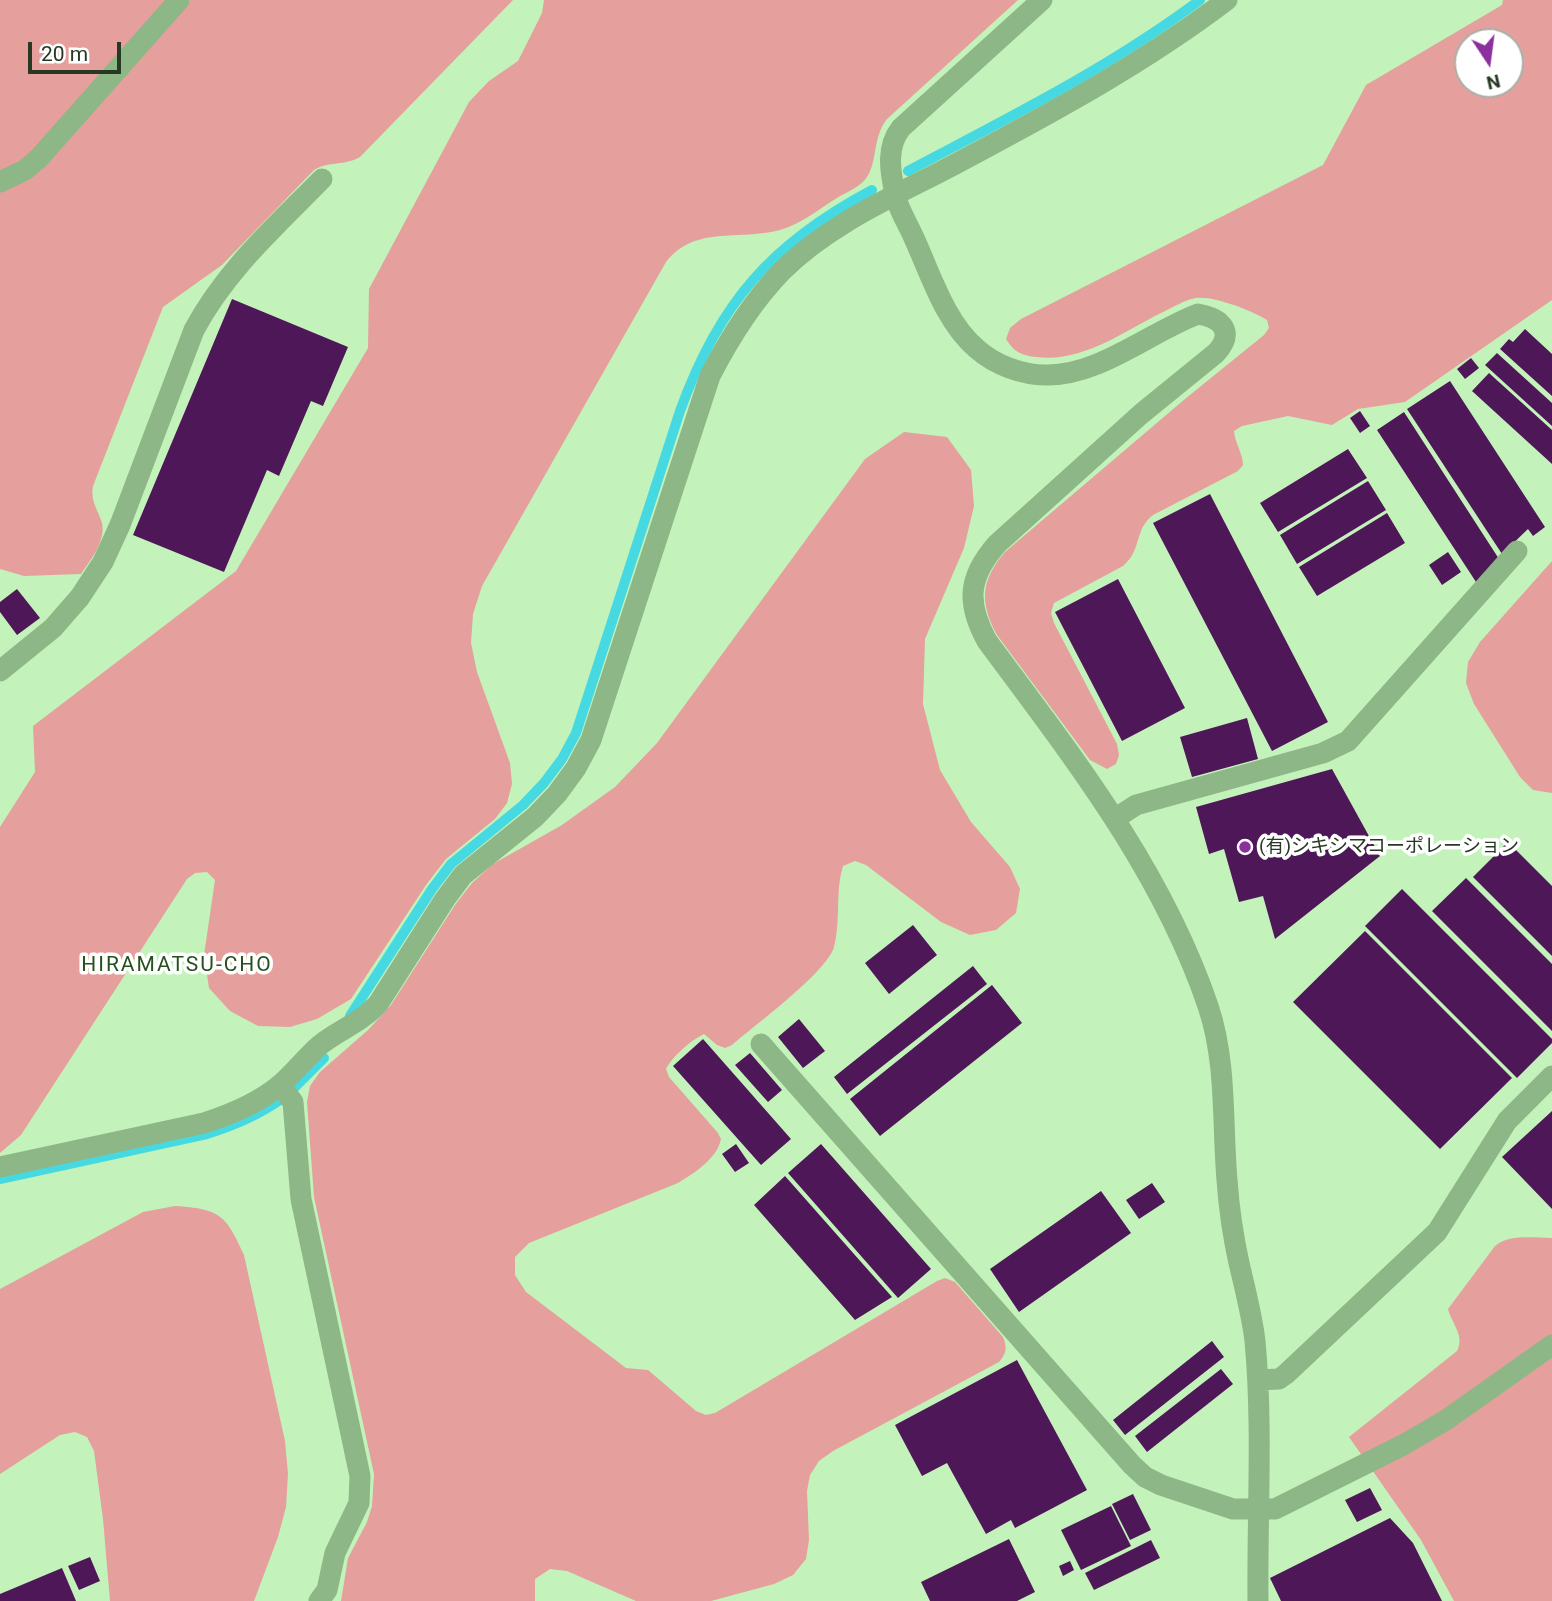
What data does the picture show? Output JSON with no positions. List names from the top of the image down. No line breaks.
{"districts":["HIRAMATSU-CHO"],"places":["(有)シキシマコーポレーション"],"scale_bar":"20 m","north":"bottom"}
